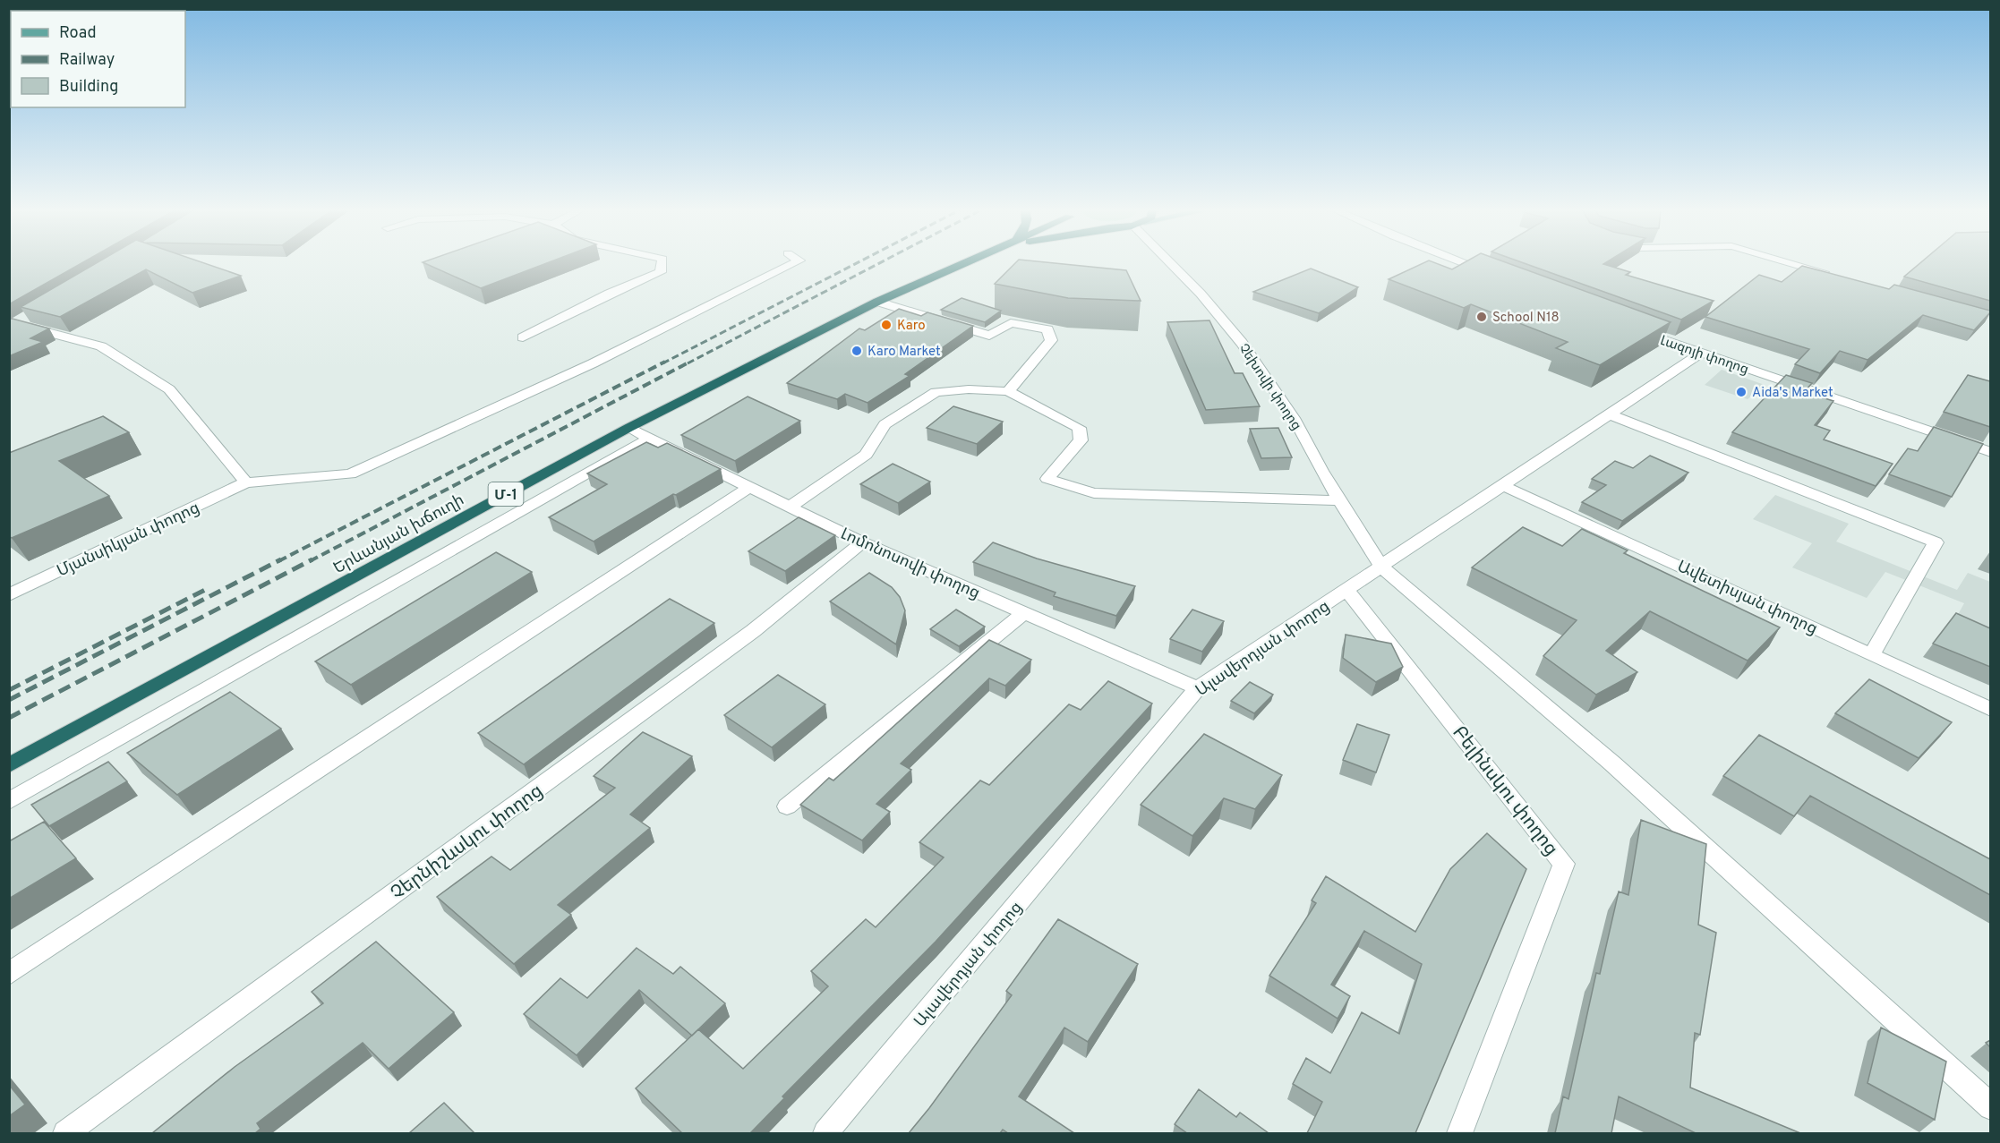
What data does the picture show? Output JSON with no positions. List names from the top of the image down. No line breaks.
{"streets":{"highway":["Մ-1","Երևանյան խճուղի"],"street":["Լազոյի փողոց","Չեխովի փողոց","Մյանսիկյան փողոց","Լոմոնոսովի փողոց","Ավետիսյան փողոց","Ալավերդյան փողոց","Բելինսկու փողոց","Չերնիշևսկու փողոց"]},"crossings":[["Լազոյի փողոց","Ալավերդյան փողոց"],["Չեխովի փողոց","Ալավերդյան փողոց"],["Երևանյան խճուղի","Լոմոնոսովի փողոց"],["Լոմոնոսովի փողոց","Ալավերդյան փողոց"],["Լոմոնոսովի փողոց","Չերնիշևսկու փողոց"],["Ավետիսյան փողոց","Ալավերդյան փողոց"],["Ալավերդյան փողոց","Բելինսկու փողոց"]],"places":["School N18","Karo","Karo Market","Aida's Market"],"legend":["Road","Railway","Building"]}
